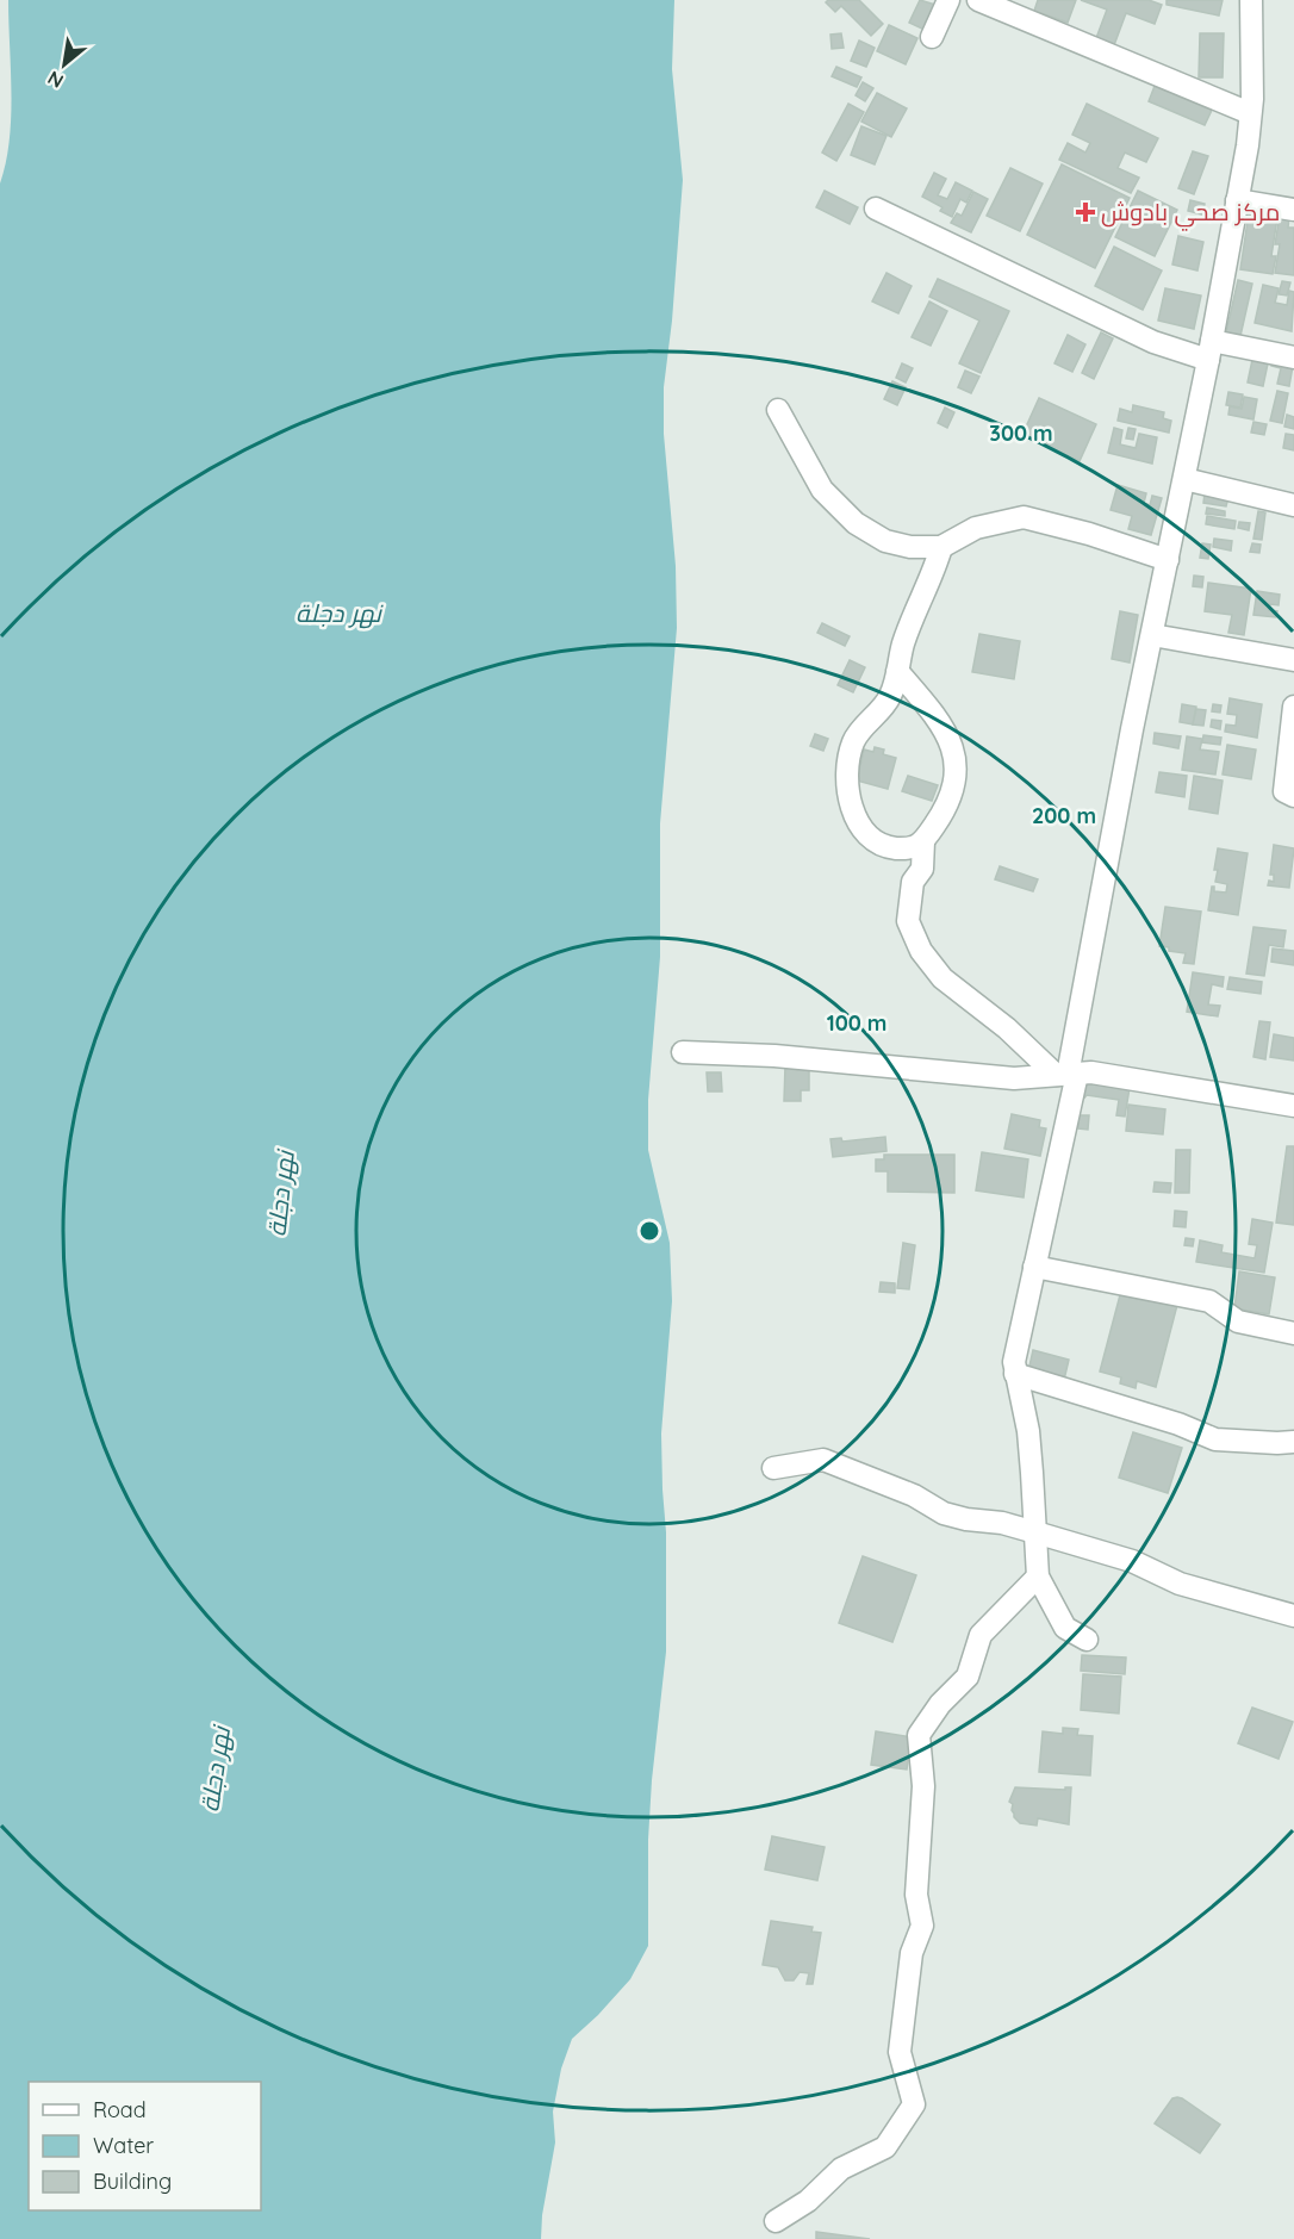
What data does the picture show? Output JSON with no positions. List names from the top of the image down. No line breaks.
{"water":["نهر دجلة"],"places":{"health":["مركز صحي بادوش"]},"legend":["Road","Water","Building"],"north":"bottom left","rings":["300 m","200 m","100 m"]}
